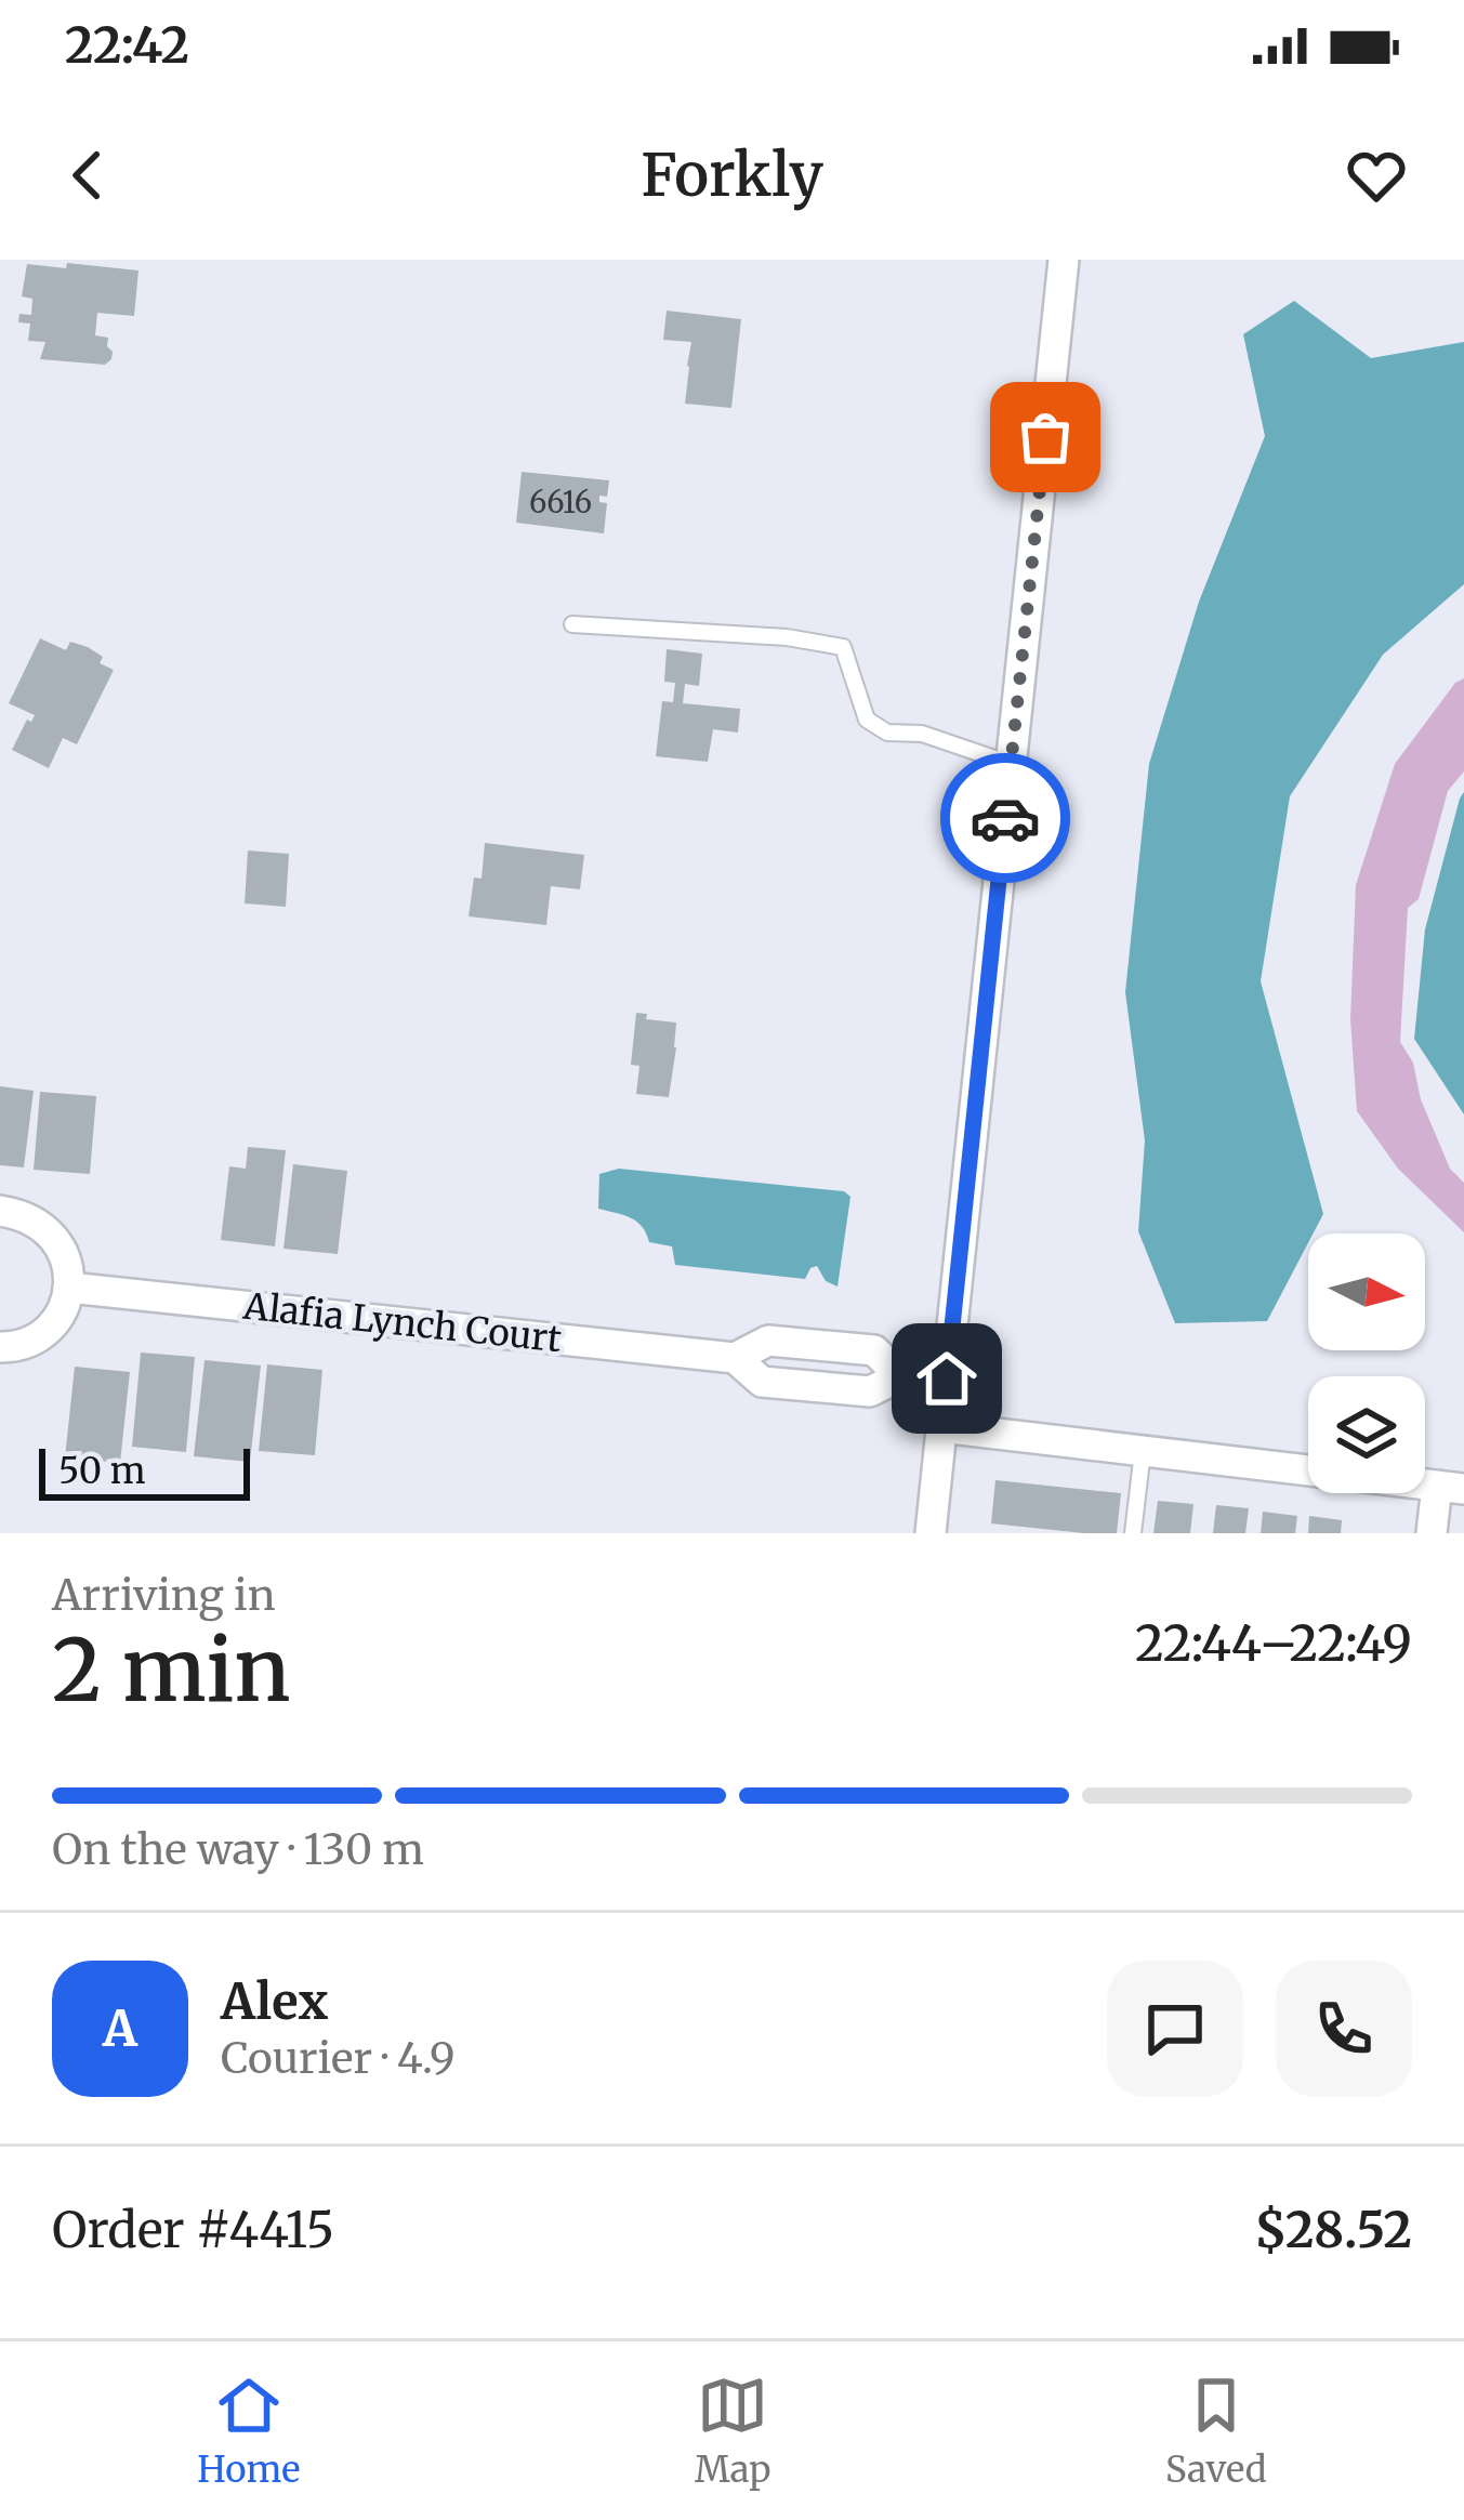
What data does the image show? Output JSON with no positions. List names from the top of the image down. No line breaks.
{"streets":{"street":["Alafia Lynch Court"]},"house_numbers":["6616"],"scale_bar":"50 m","north":"right","page":{"status":"22:42","header":"Forkly","scale":"50 m","heading":["2 min","Arriving in","22:44–22:49"],"panel":["Alex","Courier · 4.9","Order #4415","$28.52"],"bar":"On the way · 130 m","round":"A","tabs":["Home","Map","Saved"]}}
